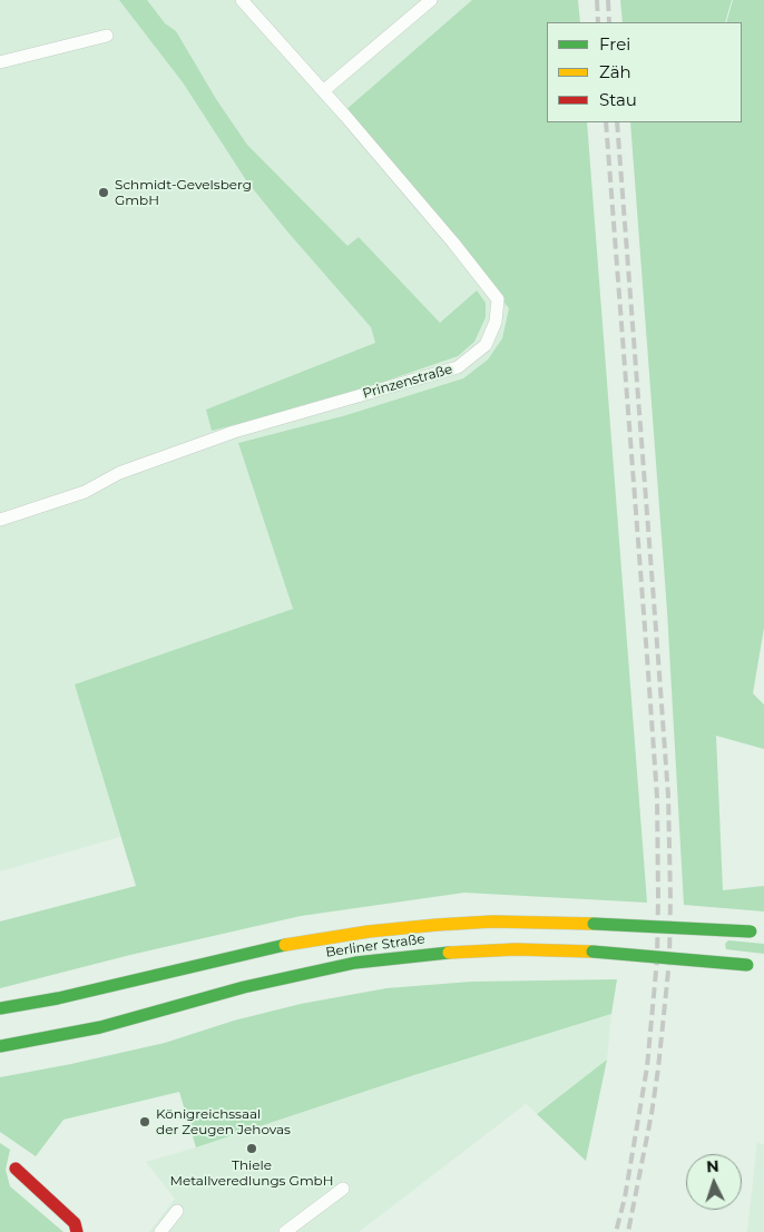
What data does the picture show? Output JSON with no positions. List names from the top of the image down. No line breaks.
{"streets":{"main road":["Berliner Straße"],"lane":["Prinzenstraße"]},"places":["Schmidt-Gevelsberg GmbH","Königreichssaal der Zeugen Jehovas","Thiele Metallveredlungs GmbH"],"legend":["Frei","Zäh","Stau"],"north":"top"}
